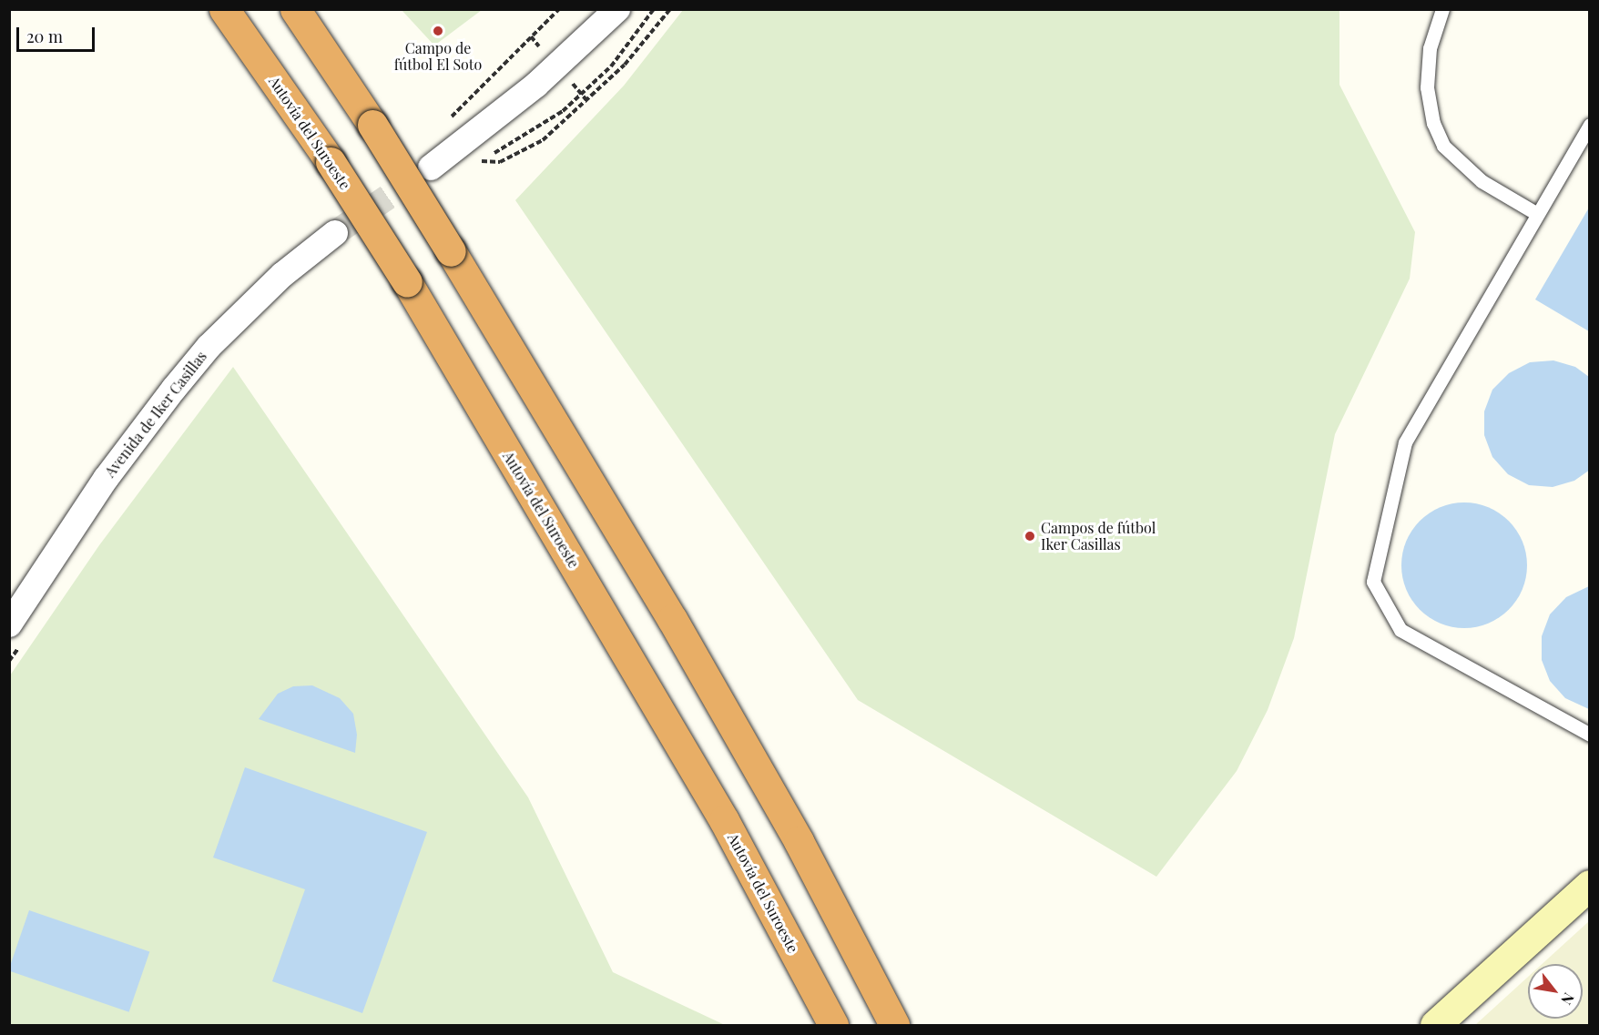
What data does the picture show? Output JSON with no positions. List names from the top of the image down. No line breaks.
{"streets":{"highway":["Autovía del Suroeste"],"street":["Avenida de Iker Casillas"]},"places":["Campo de fútbol El Soto","Campos de fútbol Iker Casillas"],"scale_bar":"20 m","north":"bottom right"}
